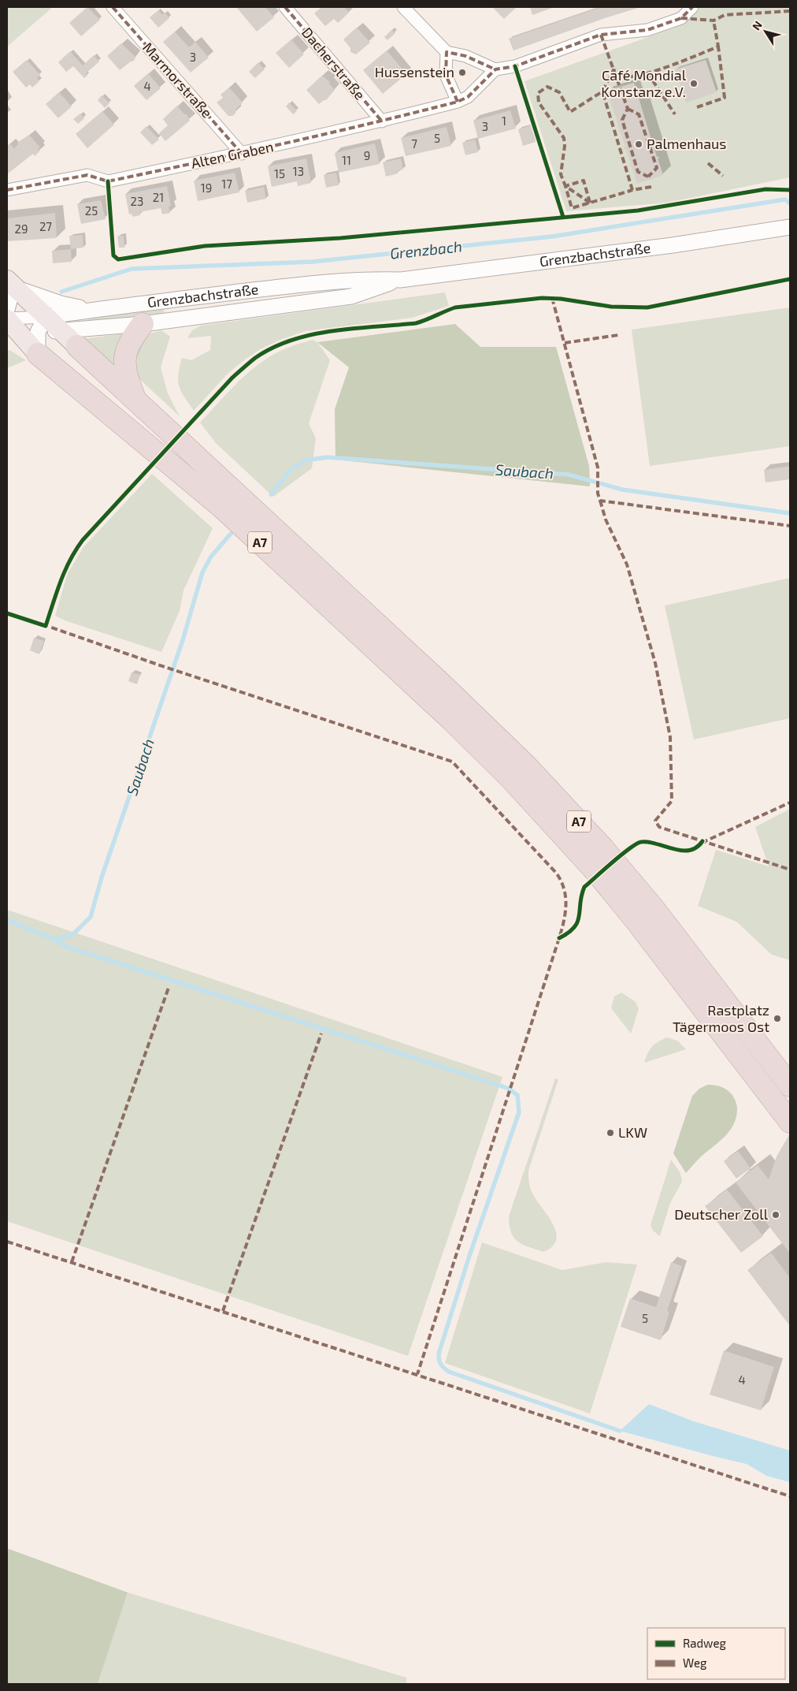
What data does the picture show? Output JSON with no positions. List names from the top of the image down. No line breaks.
{"streets":{"highway":["A7"],"street":["Dacherstraße","Marmorstraße","Alten Graben","Grenzbachstraße"]},"crossings":[["Dacherstraße","Alten Graben"],["Marmorstraße","Alten Graben"]],"water":["Grenzbach","Saubach"],"places":["Hussenstein","Café Mondial Konstanz e.V.","Palmenhaus","Rastplatz Tägermoos Ost","LKW","Deutscher Zoll"],"house_numbers":["3","4","1","3","5","7","9","11","13","15","17","19","21","23","25","27","29","5","4"],"legend":["Radweg","Weg"],"north":"top left"}
